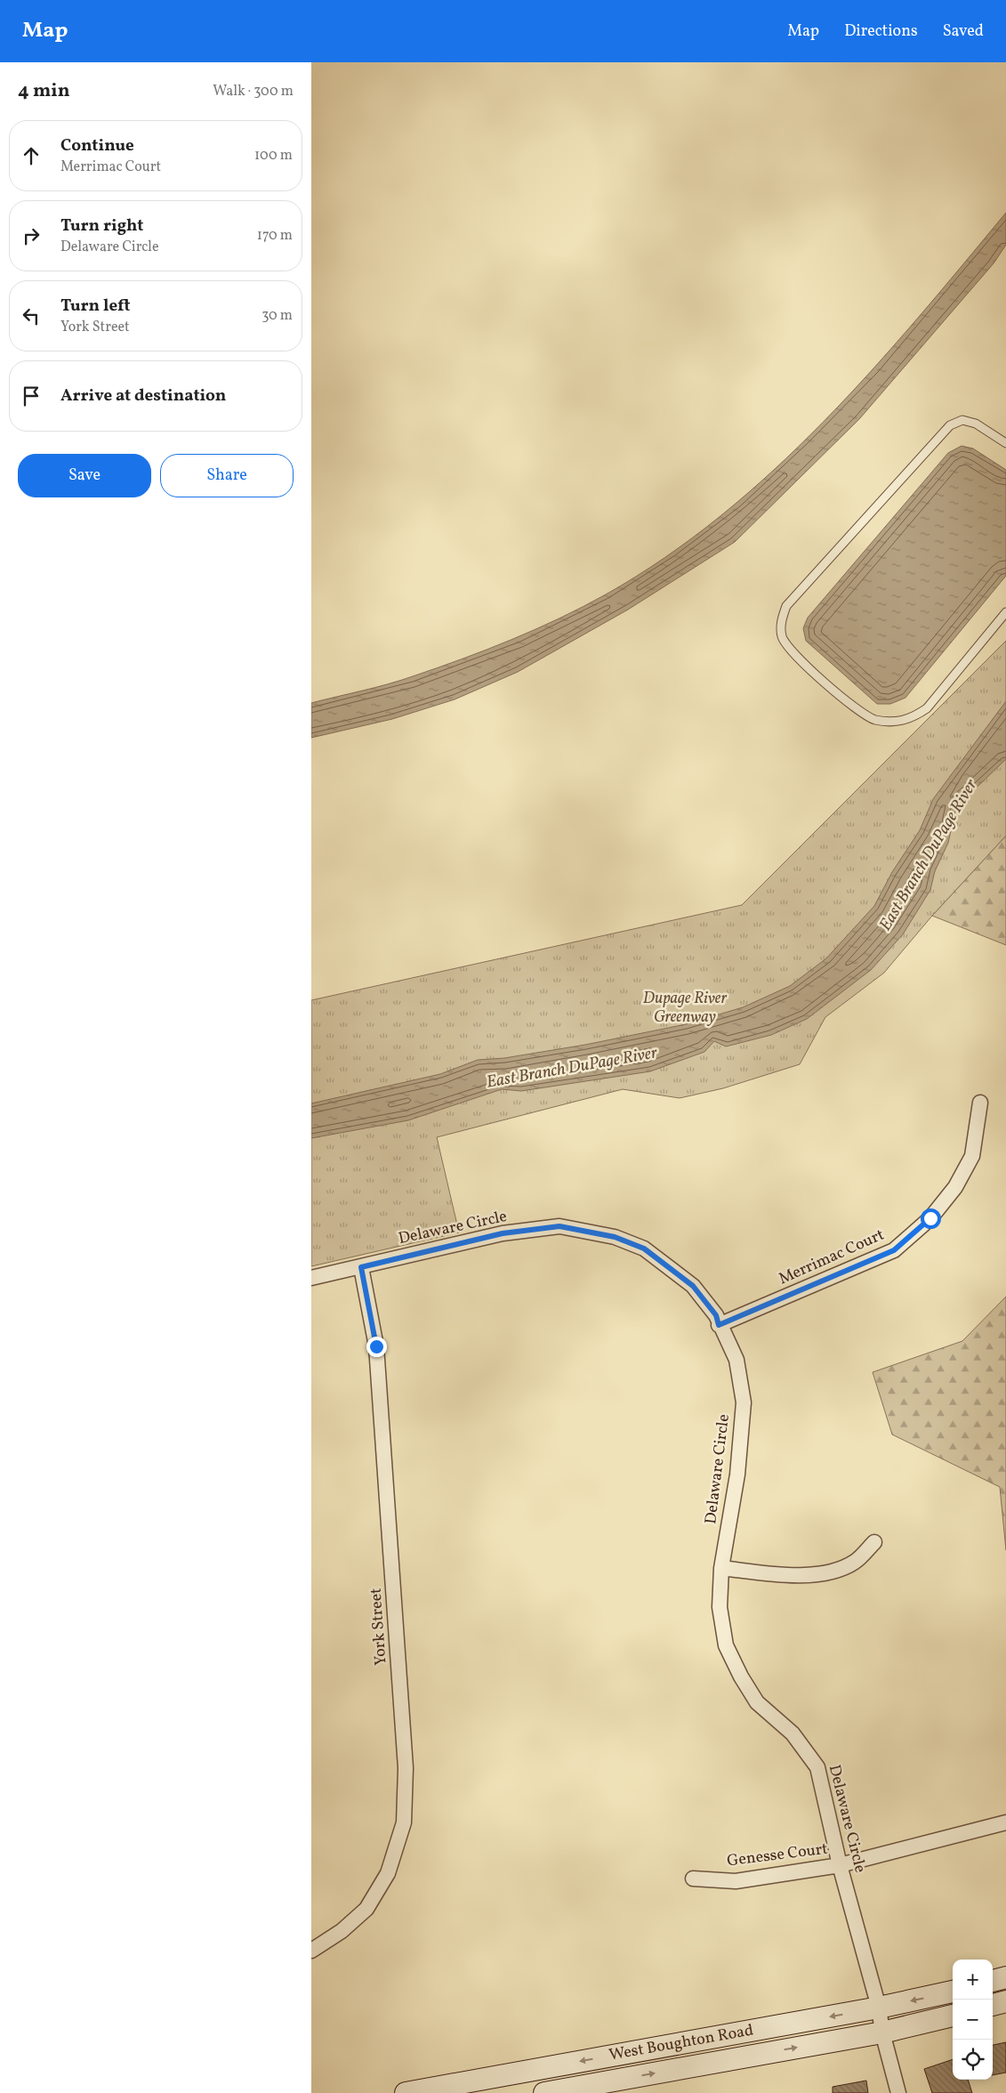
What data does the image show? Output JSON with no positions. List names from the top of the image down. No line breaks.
{"streets":{"main road":["West Boughton Road"],"street":["Delaware Circle","Merrimac Court","York Street","Genesse Court"]},"crossings":[["Delaware Circle","Merrimac Court"],["Delaware Circle","York Street"],["Delaware Circle","Genesse Court"],["Delaware Circle","West Boughton Road"]],"water":["East Branch DuPage River"],"parks":["Dupage River Greenway"],"page":{"header":"Map","nav":["Map","Directions","Saved"],"heading":["4 min","Walk · 300 m"],"list":[["Continue","Merrimac Court","100 m"],["Turn right","Delaware Circle","170 m"],["Turn left","York Street","30 m"],"Arrive at destination"],"buttons":["Save","Share"],"map_buttons":["+","−"]}}
